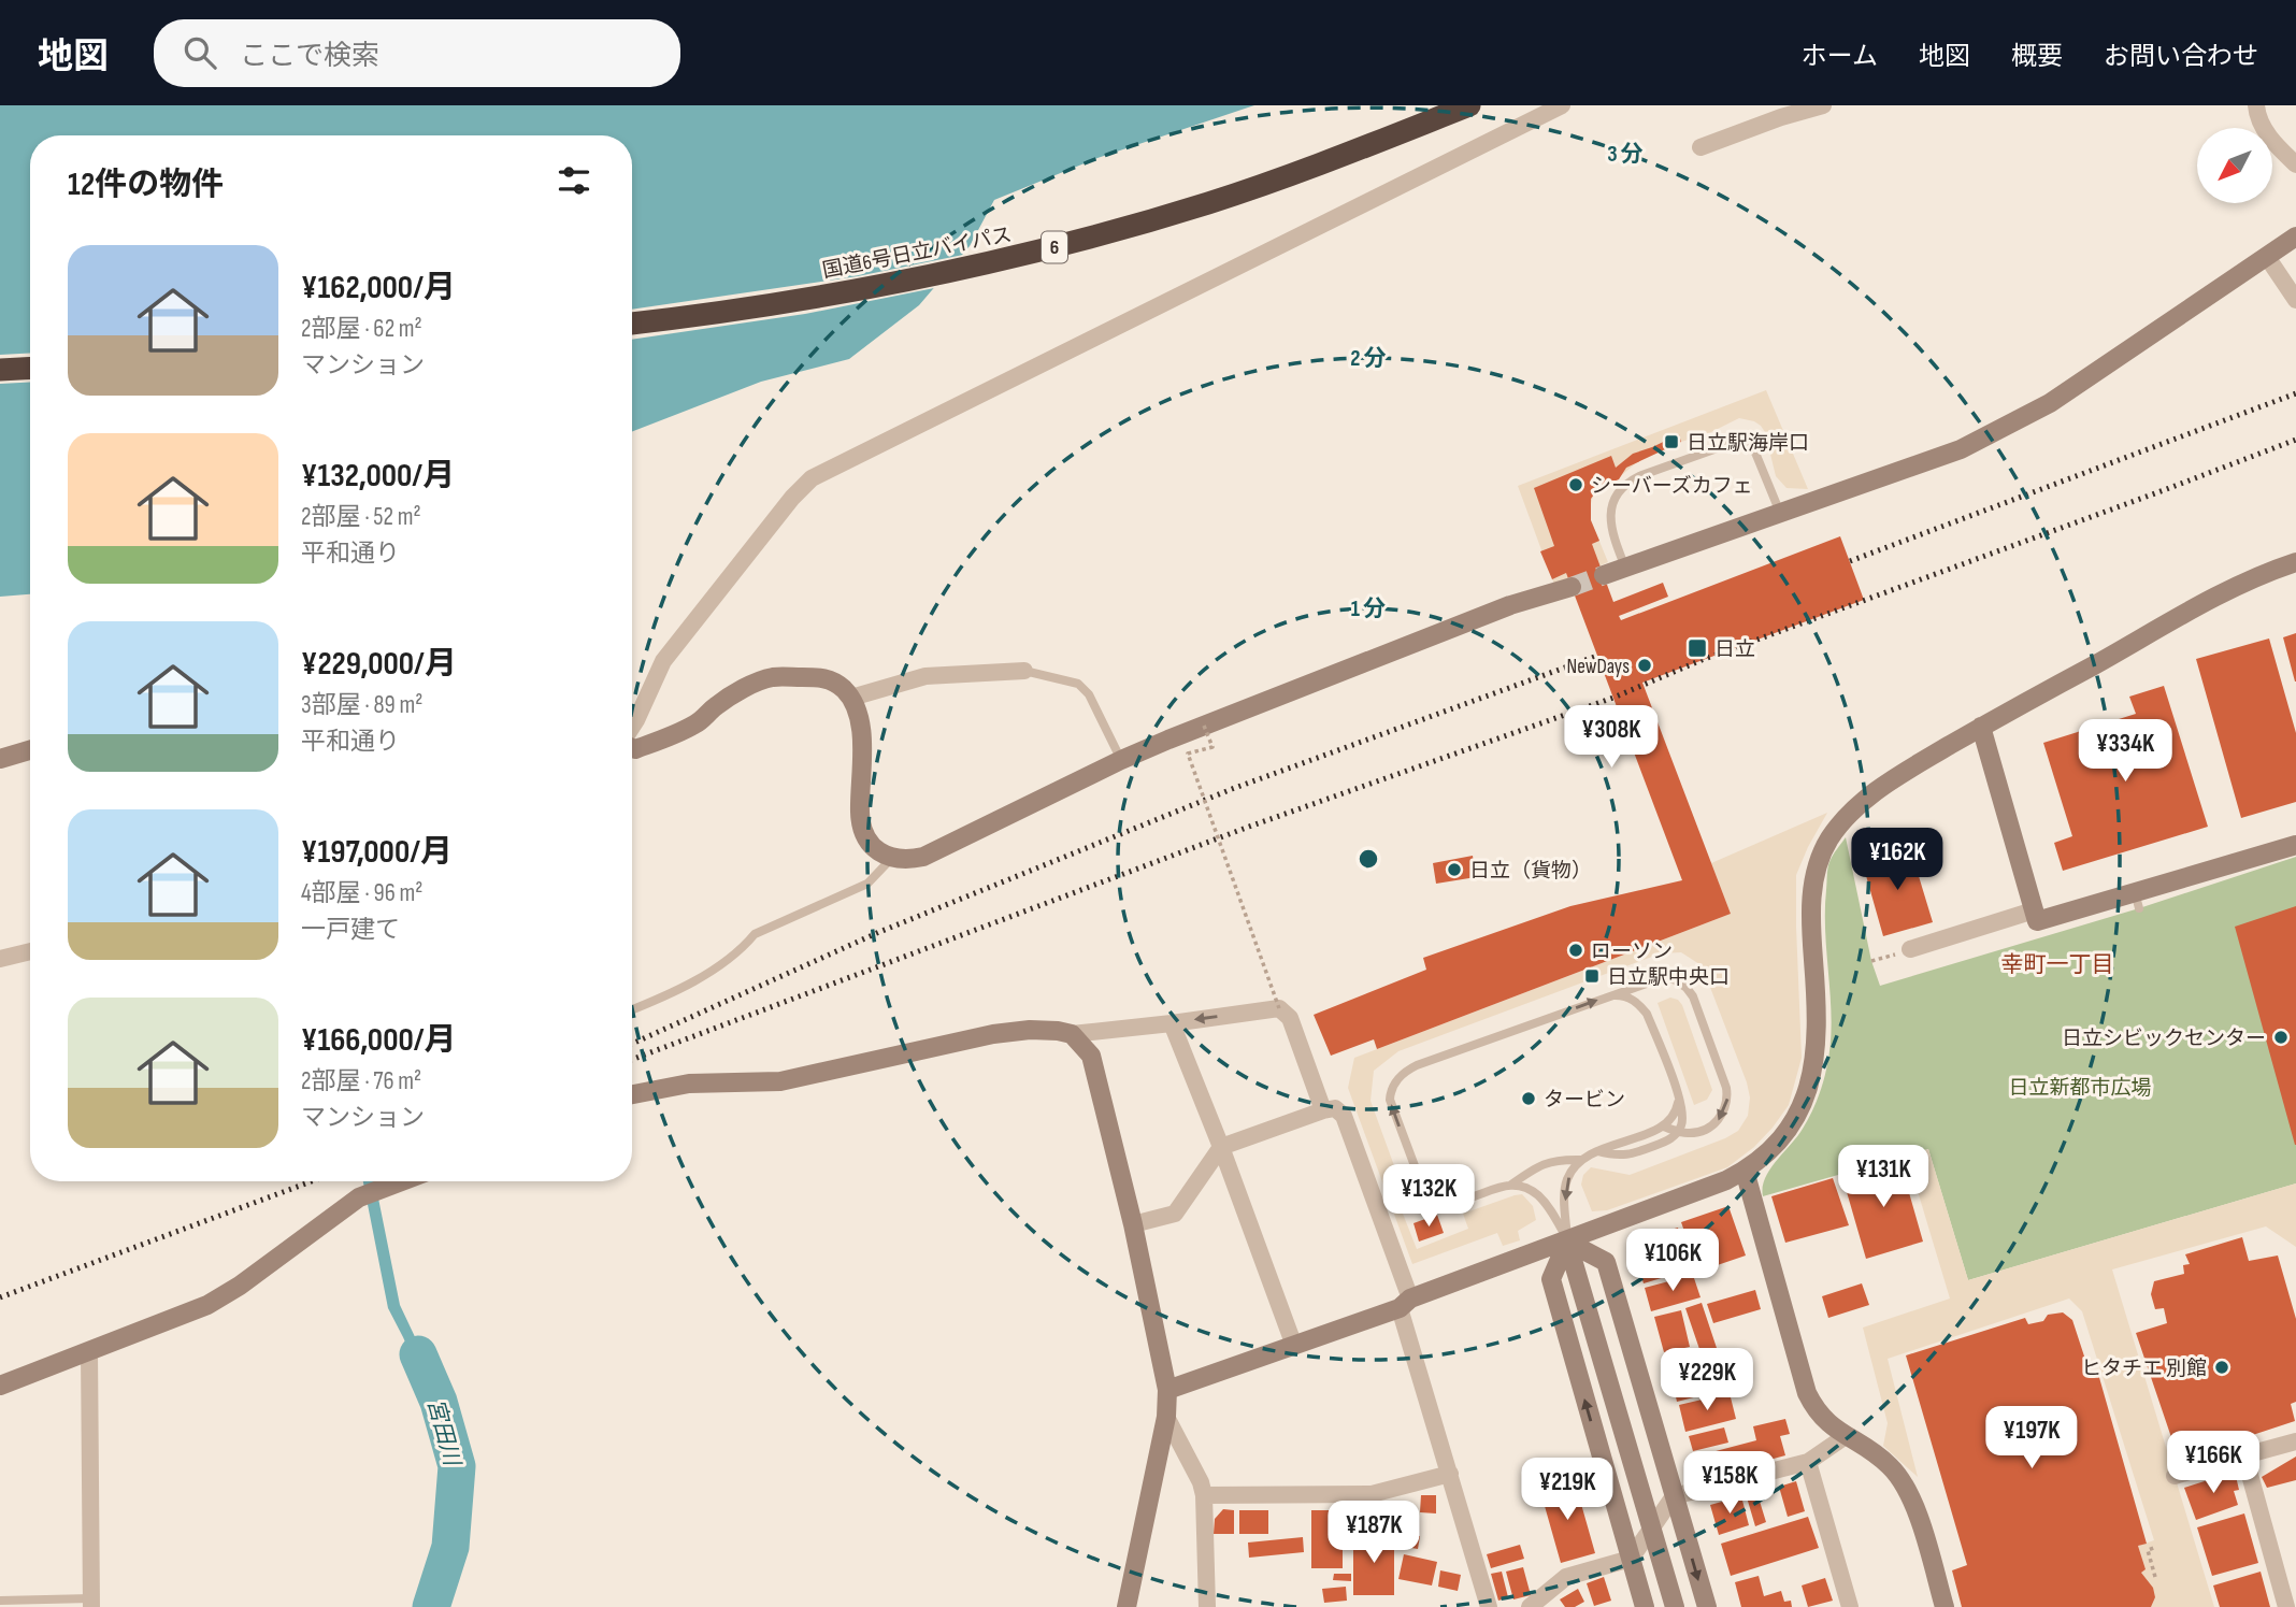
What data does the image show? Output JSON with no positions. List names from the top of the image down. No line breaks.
{"streets":{"highway":["6","国道6号日立バイパス"]},"districts":["幸町一丁目"],"water":["宮田川"],"parks":["日立新都市広場"],"places":{"transit":["日立駅海岸口","日立","日立駅中央口"],"other":["シーバーズカフェ","NewDays","日立（貨物）","ローソン","日立シビックセンター","タービン","ヒタチエ 別館"]},"north":"bottom left","page":{"header":"地図","search":"ここで検索","nav":["ホーム","地図","概要","お問い合わせ"],"heading":"12件の物件","list":[{"name":"¥162,000/月","note":"2部屋 · 62 m² · マンション"},{"name":"¥132,000/月","note":"2部屋 · 52 m² · 平和通り"},{"name":"¥229,000/月","note":"3部屋 · 89 m² · 平和通り"},{"name":"¥197,000/月","note":"4部屋 · 96 m² · 一戸建て"},{"name":"¥166,000/月","note":"2部屋 · 76 m² · マンション"}],"price":["¥308K","¥334K","¥162K","¥131K","¥132K","¥106K","¥229K","¥197K","¥166K","¥158K","¥219K","¥187K"]},"rings":["3 分","2 分","1 分"]}
